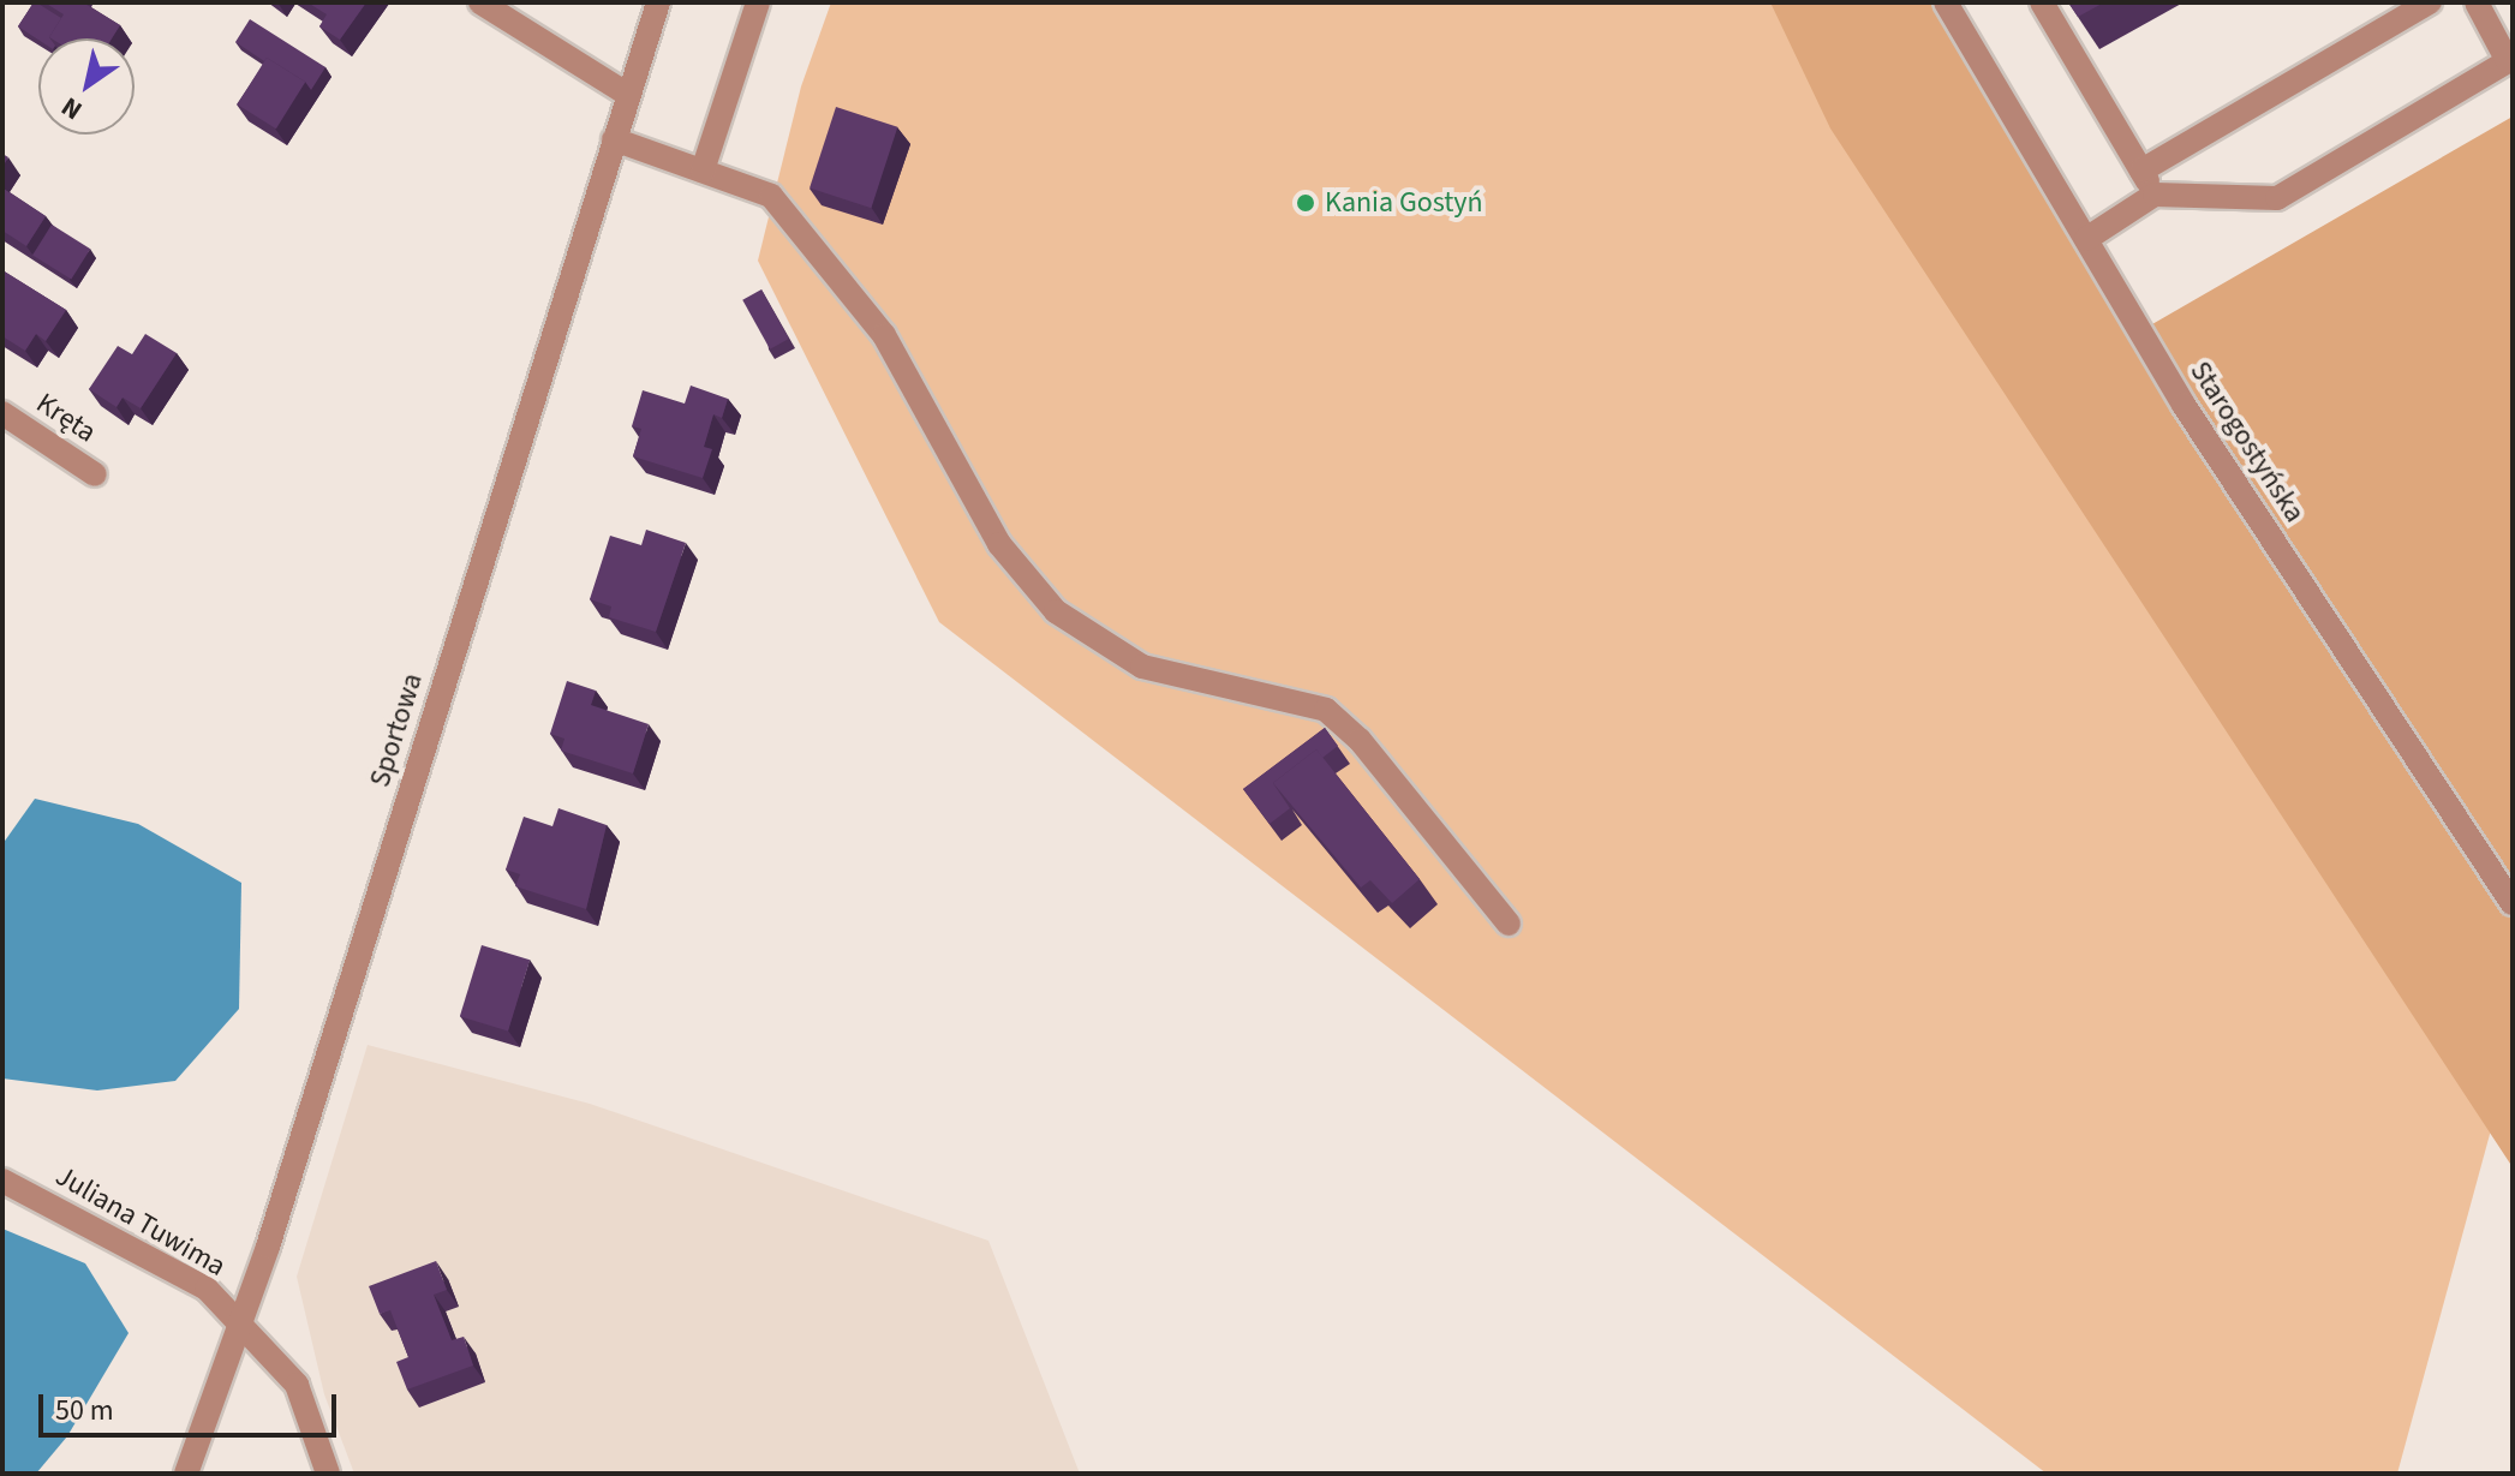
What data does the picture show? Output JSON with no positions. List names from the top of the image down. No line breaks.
{"streets":{"street":["Kręta","Starogostyńska","Sportowa","Juliana Tuwima"]},"crossings":[["Sportowa","Juliana Tuwima"]],"places":["Kania Gostyń"],"scale_bar":"50 m","north":"bottom left"}
